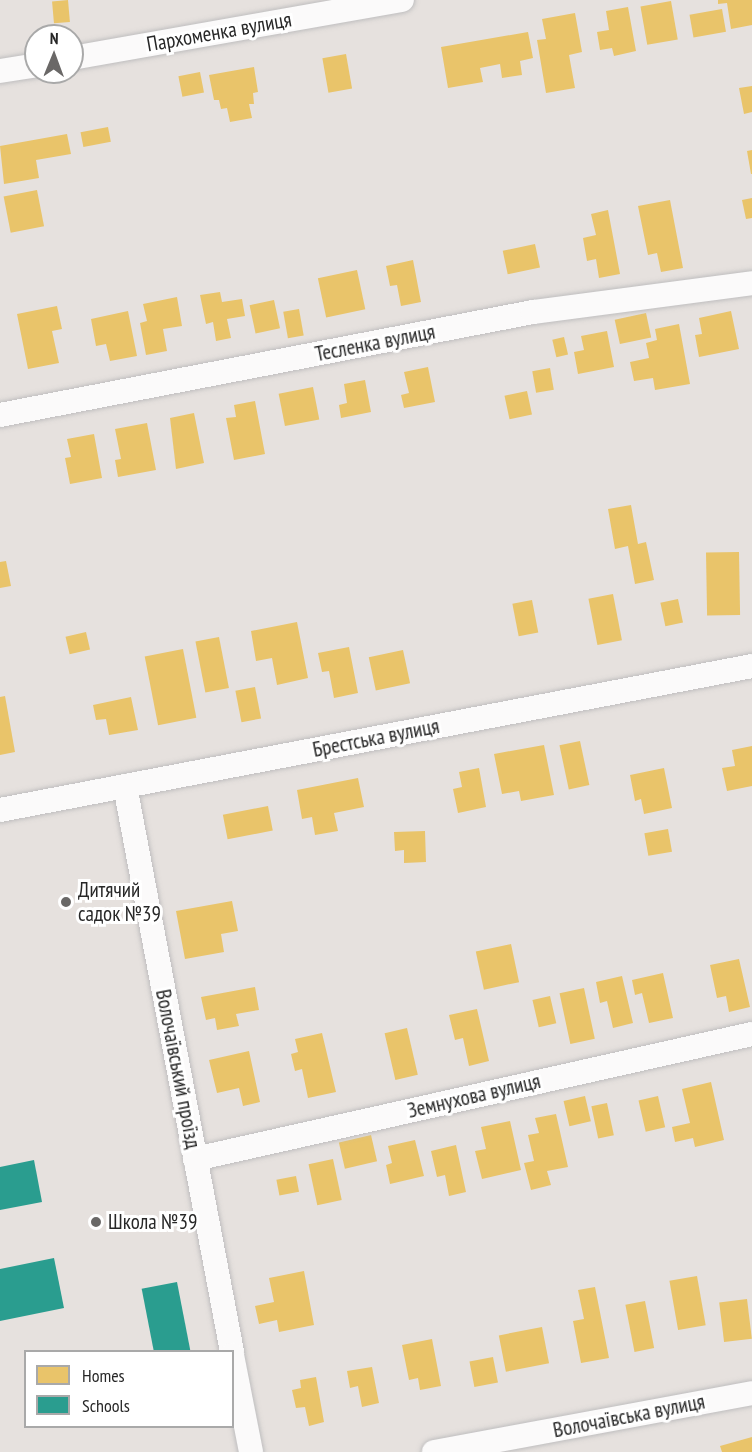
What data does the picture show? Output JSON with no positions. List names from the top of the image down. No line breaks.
{"streets":{"street":["Пархоменка вулиця","Тесленка вулиця","Брестська вулиця","Волочаївський проїзд","Земнухова вулиця","Волочаївська вулиця"]},"crossings":[["Брестська вулиця","Волочаївський проїзд"],["Волочаївський проїзд","Земнухова вулиця"]],"places":["Дитячий садок №39","Школа №39"],"legend":["Homes","Schools"],"north":"top"}
